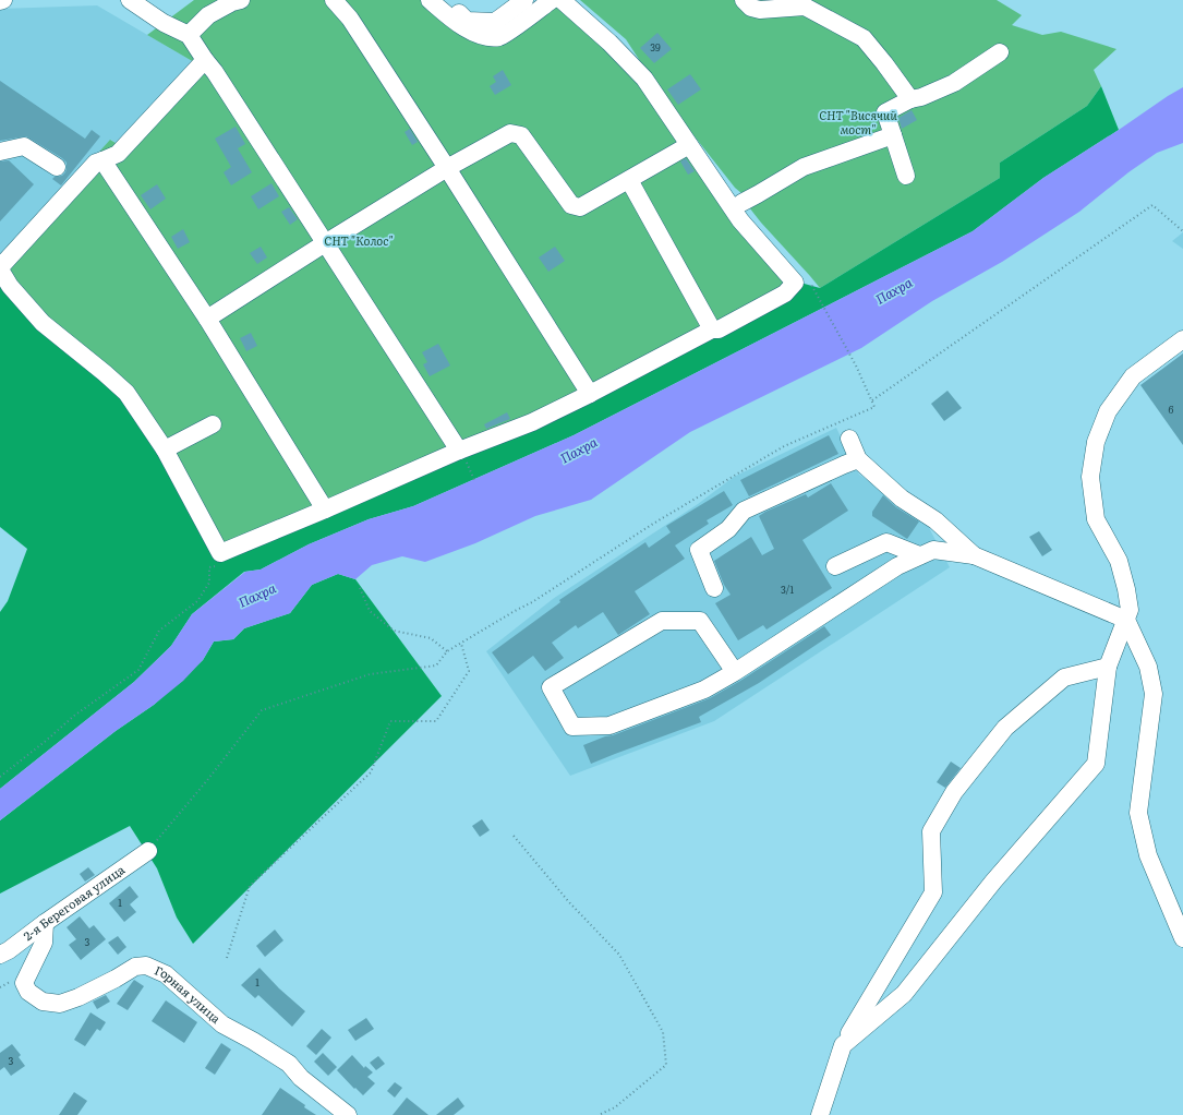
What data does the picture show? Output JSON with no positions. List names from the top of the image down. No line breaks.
{"streets":{"street":["2-я Береговая улица","Горная улица"]},"crossings":[["2-я Береговая улица","Горная улица"]],"water":["Пахра"],"parks":["СНТ \"Висячий мост\"","СНТ \"Колос\""],"house_numbers":["39","6","3/1","1","3","1","3"]}
